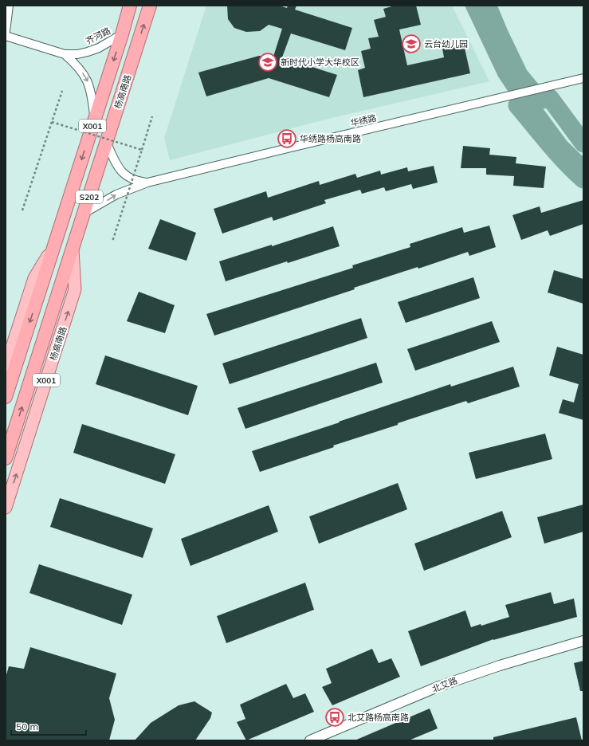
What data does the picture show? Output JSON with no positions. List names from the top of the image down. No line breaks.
{"streets":{"highway":["杨高南路","X001","S202"],"street":["齐河路","华绣路","北艾路"]},"crossings":[["齐河路","X001"],["杨高南路","华绣路"]],"one_way":["齐河路"],"places":{"school or university":["云台幼儿园","新时代小学大华校区"],"bus stop":["华绣路杨高南路","北艾路杨高南路"]},"scale_bar":"50 m"}
